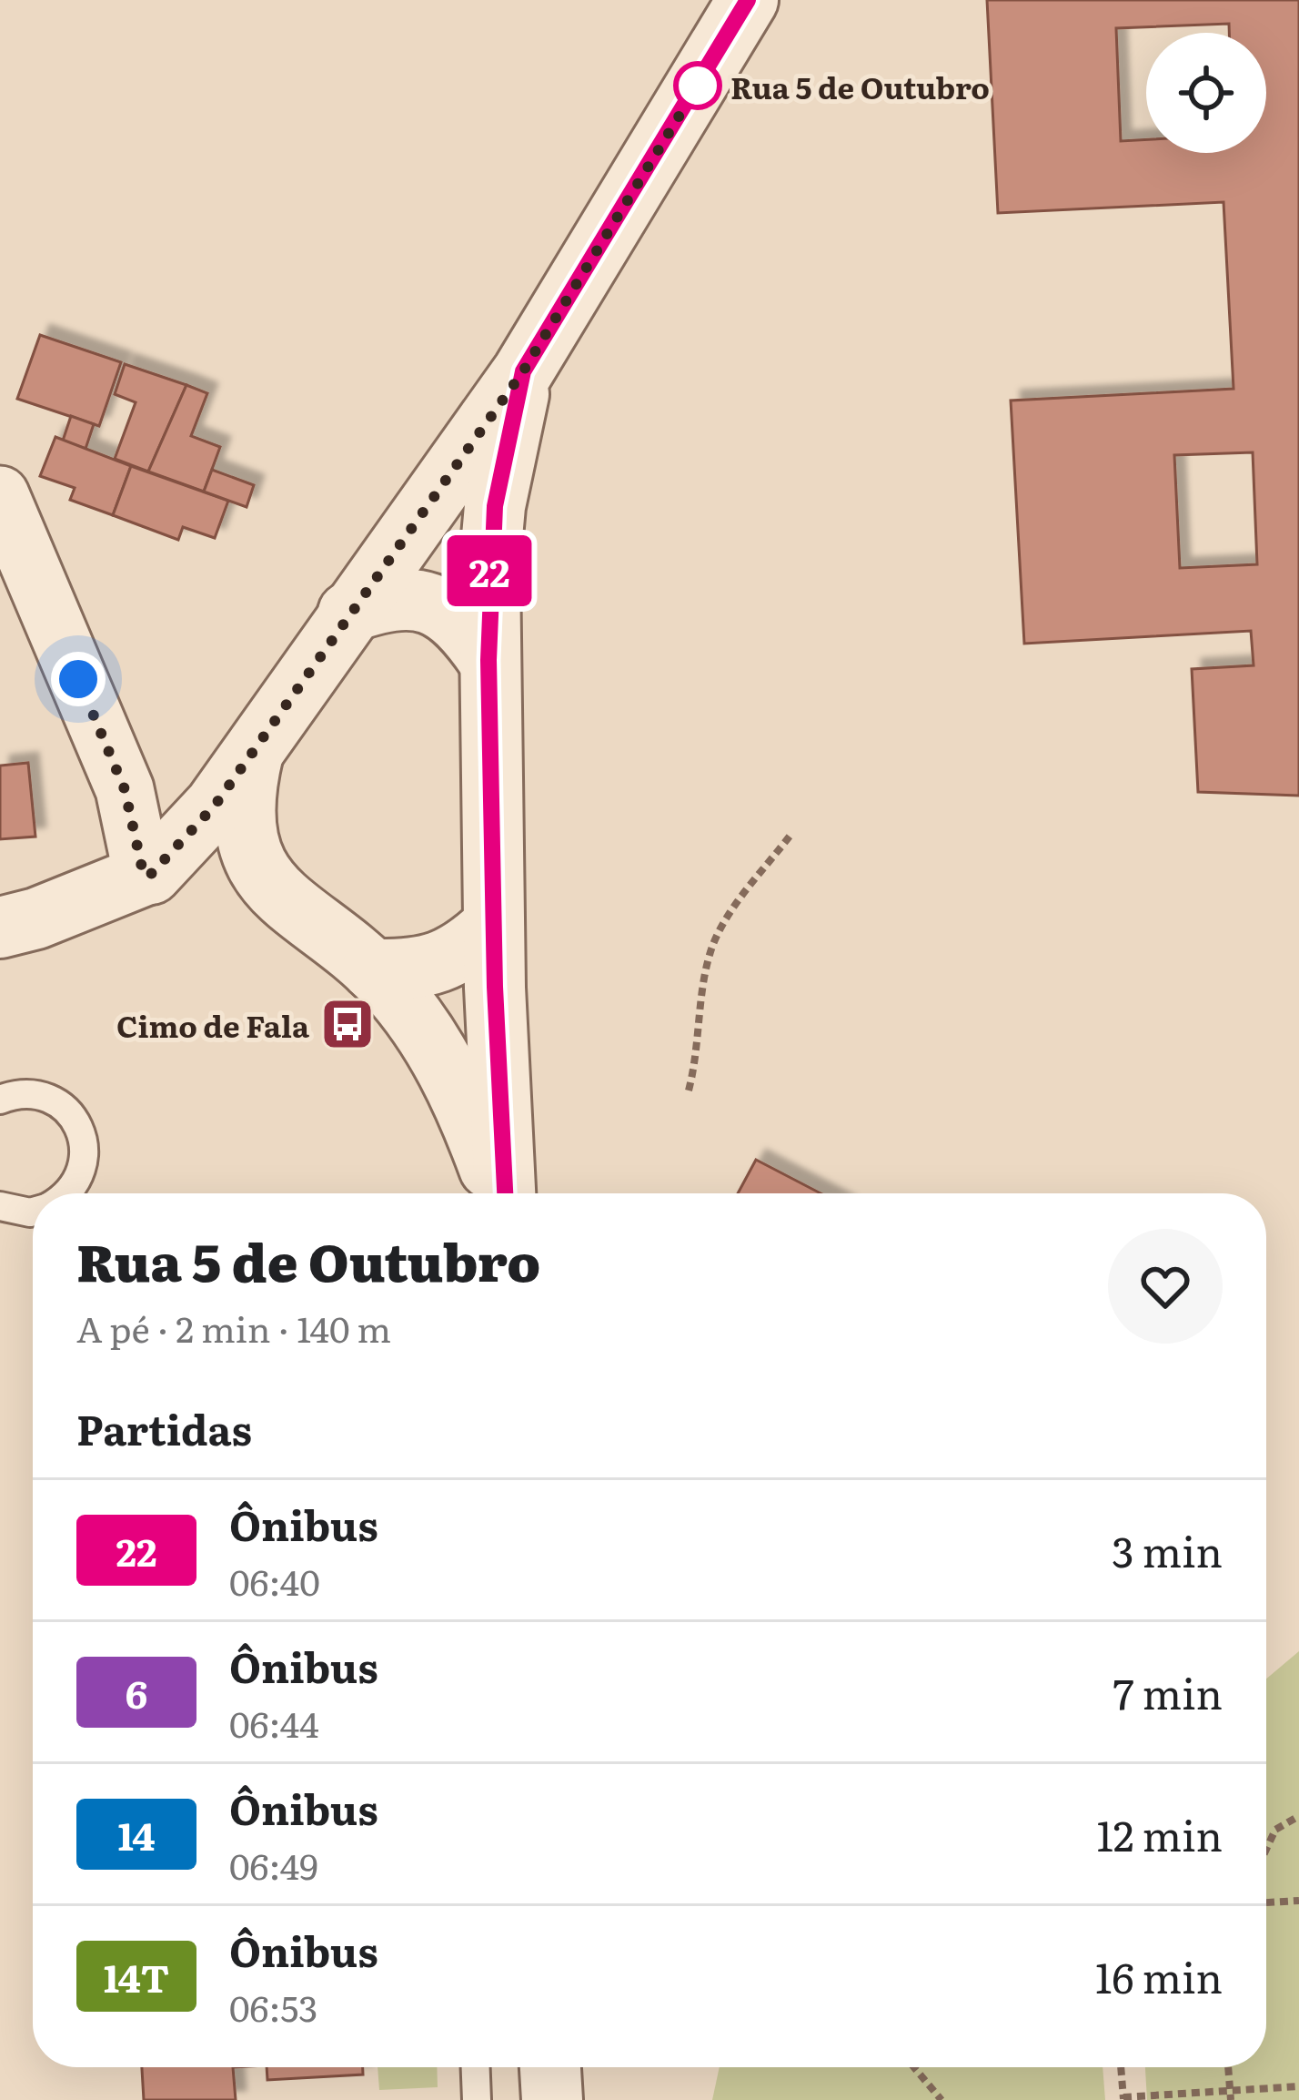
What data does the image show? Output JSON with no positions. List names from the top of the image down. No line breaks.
{"places":{"other":["Rua 5 de Outubro"],"bus stop":["Cimo de Fala"]},"lines":["bus line 22"],"page":{"on_map":"22","heading":[["Rua 5 de Outubro","A pé · 2 min · 140 m"],"Partidas"],"list":[{"mark":"22","name":"Ônibus","note":"06:40","value":"3 min"},{"mark":"6","name":"Ônibus","note":"06:44","value":"7 min"},{"mark":"14","name":"Ônibus","note":"06:49","value":"12 min"},{"mark":"14T","name":"Ônibus","note":"06:53","value":"16 min"}]}}
